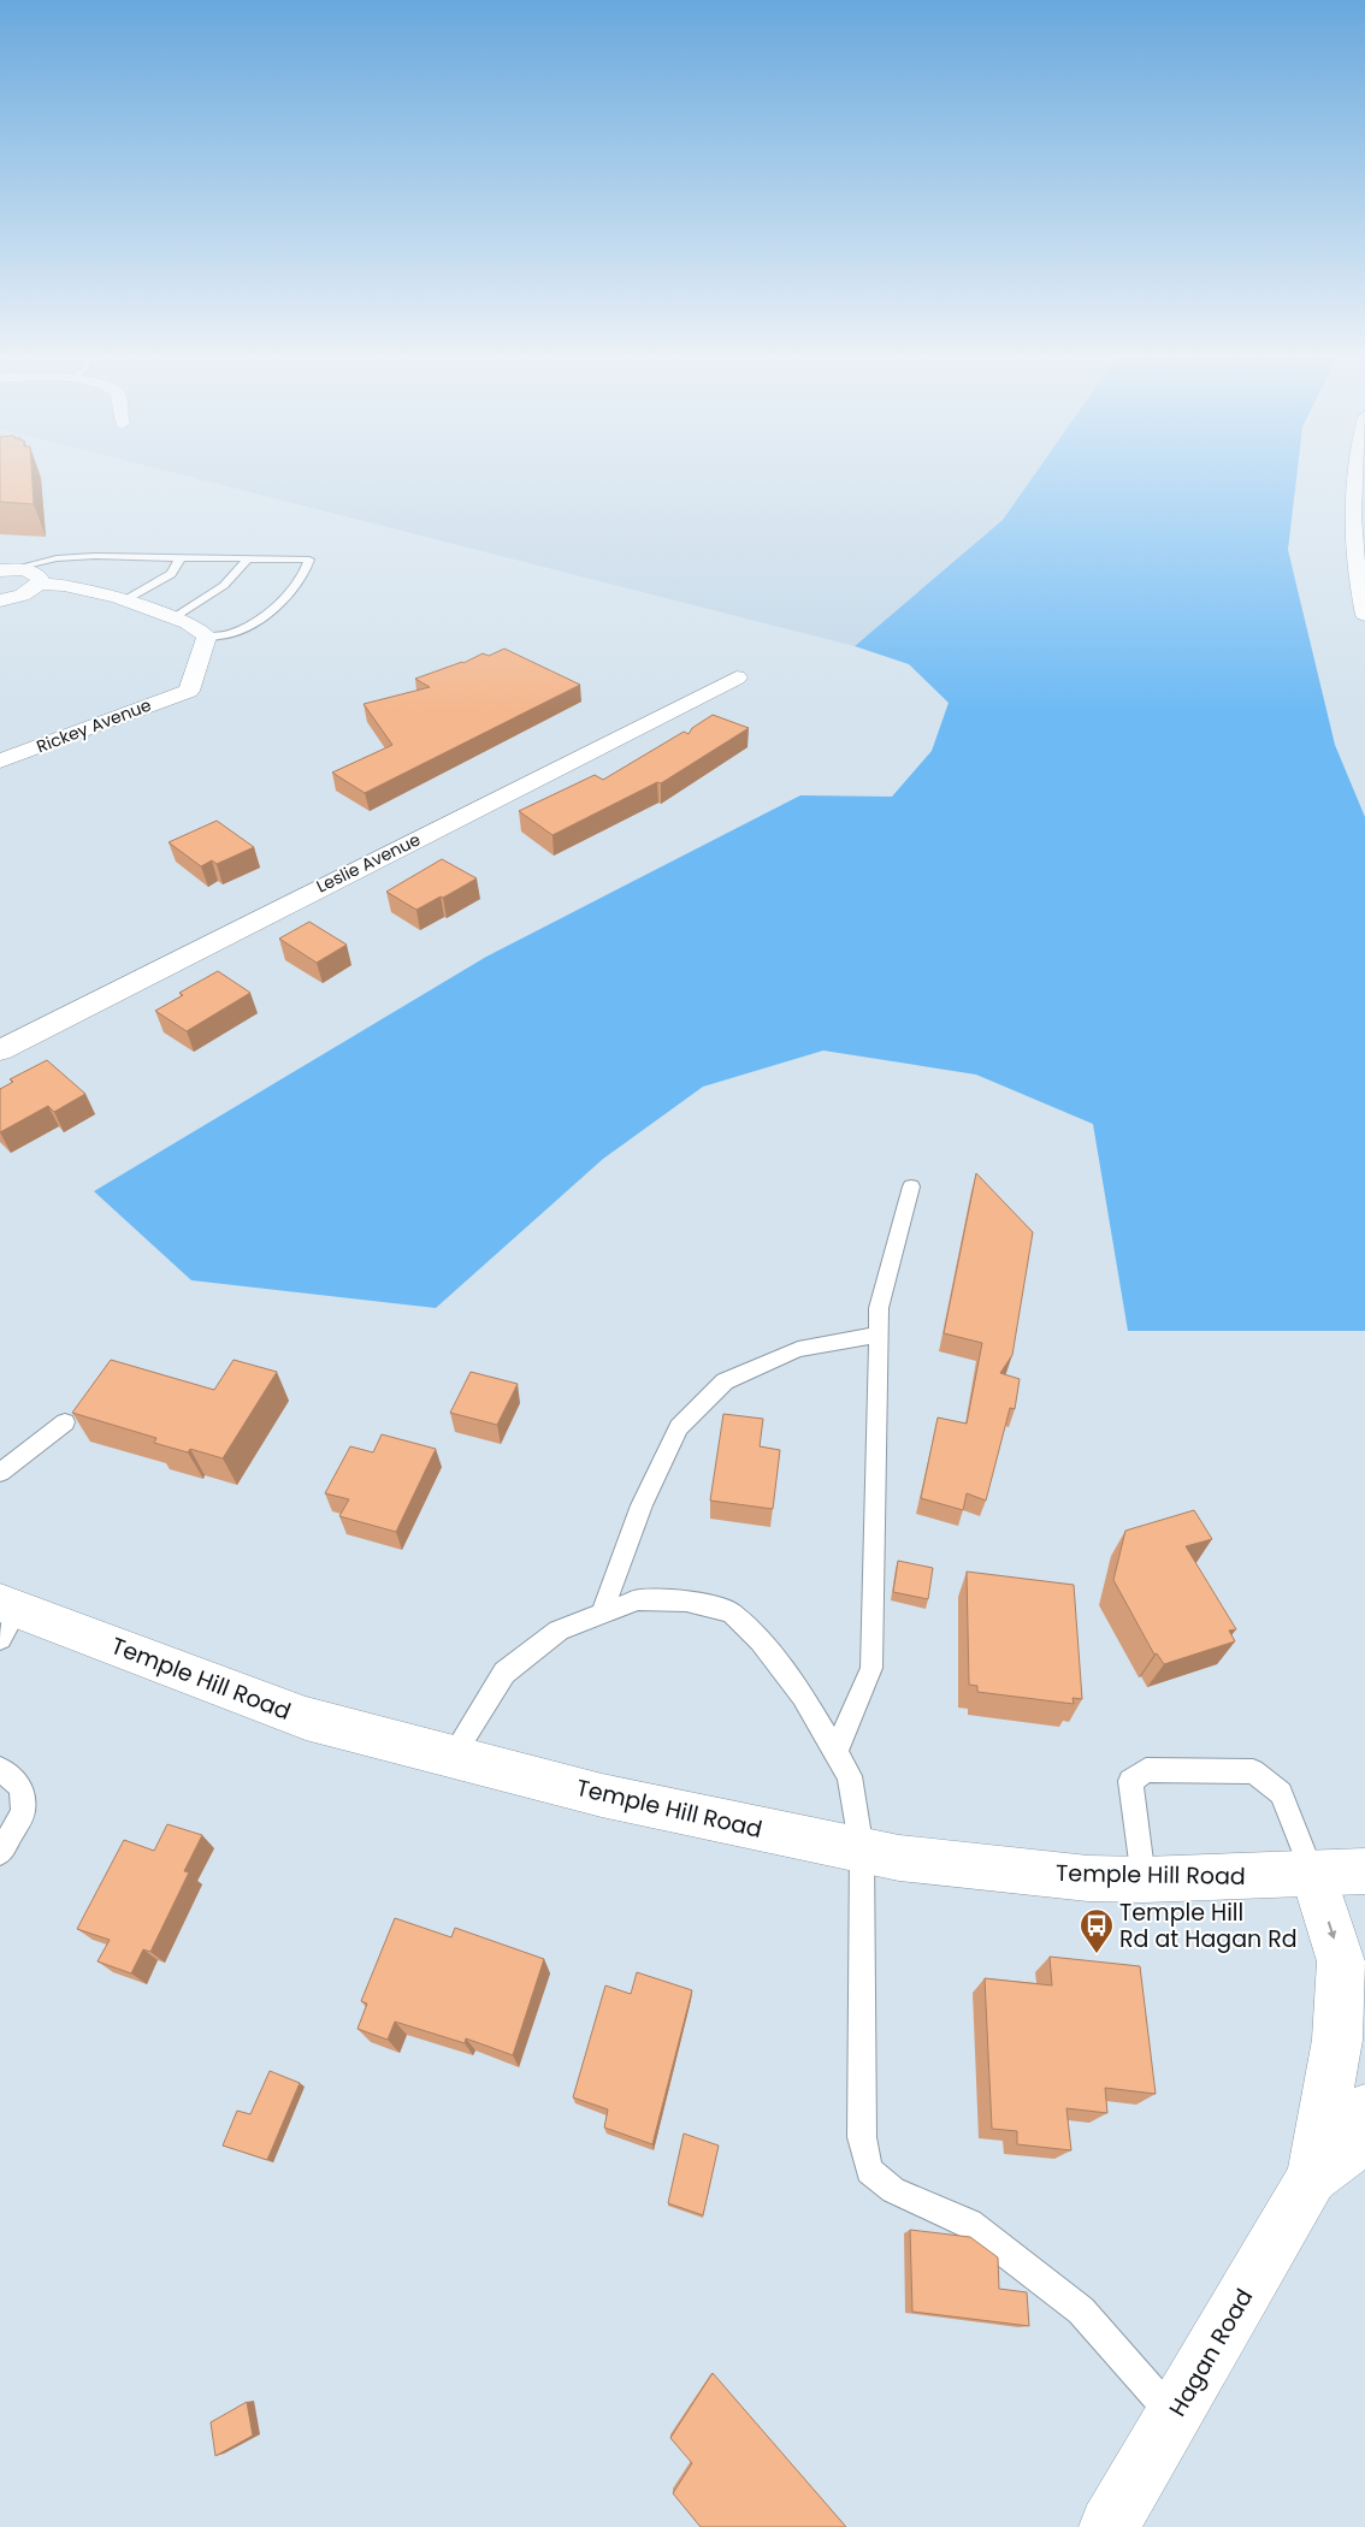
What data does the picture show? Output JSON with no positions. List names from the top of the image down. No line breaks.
{"streets":{"main road":["Rickey Avenue","Leslie Avenue","Temple Hill Road","Hagan Road"]},"crossings":[["Temple Hill Road","Hagan Road"]],"one_way":["Hagan Road"],"places":{"bus stop":["Temple Hill Rd at Hagan Rd"]}}
